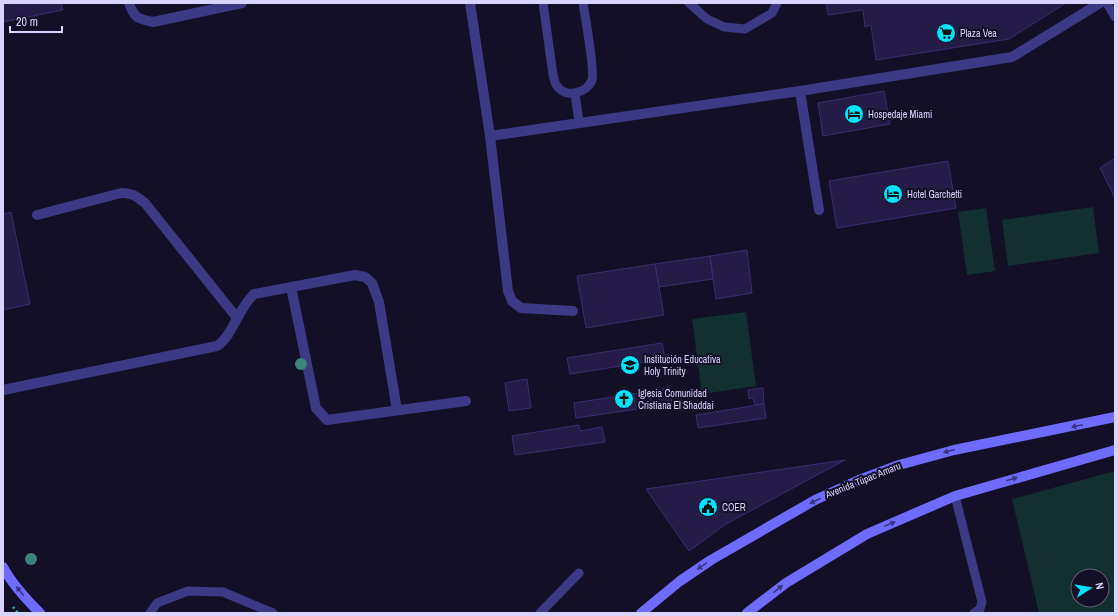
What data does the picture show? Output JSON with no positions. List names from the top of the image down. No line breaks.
{"streets":{"main road":["Avenida Túpac Amaru"]},"places":{"supermarket":["Plaza Vea"],"hotel":["Hospedaje Miami","Hotel Garchetti"],"school or university":["Institución Educativa Holy Trinity"],"church":["Iglesia Comunidad Cristiana El Shaddai"],"public building":["COER"]},"scale_bar":"20 m","north":"right"}
